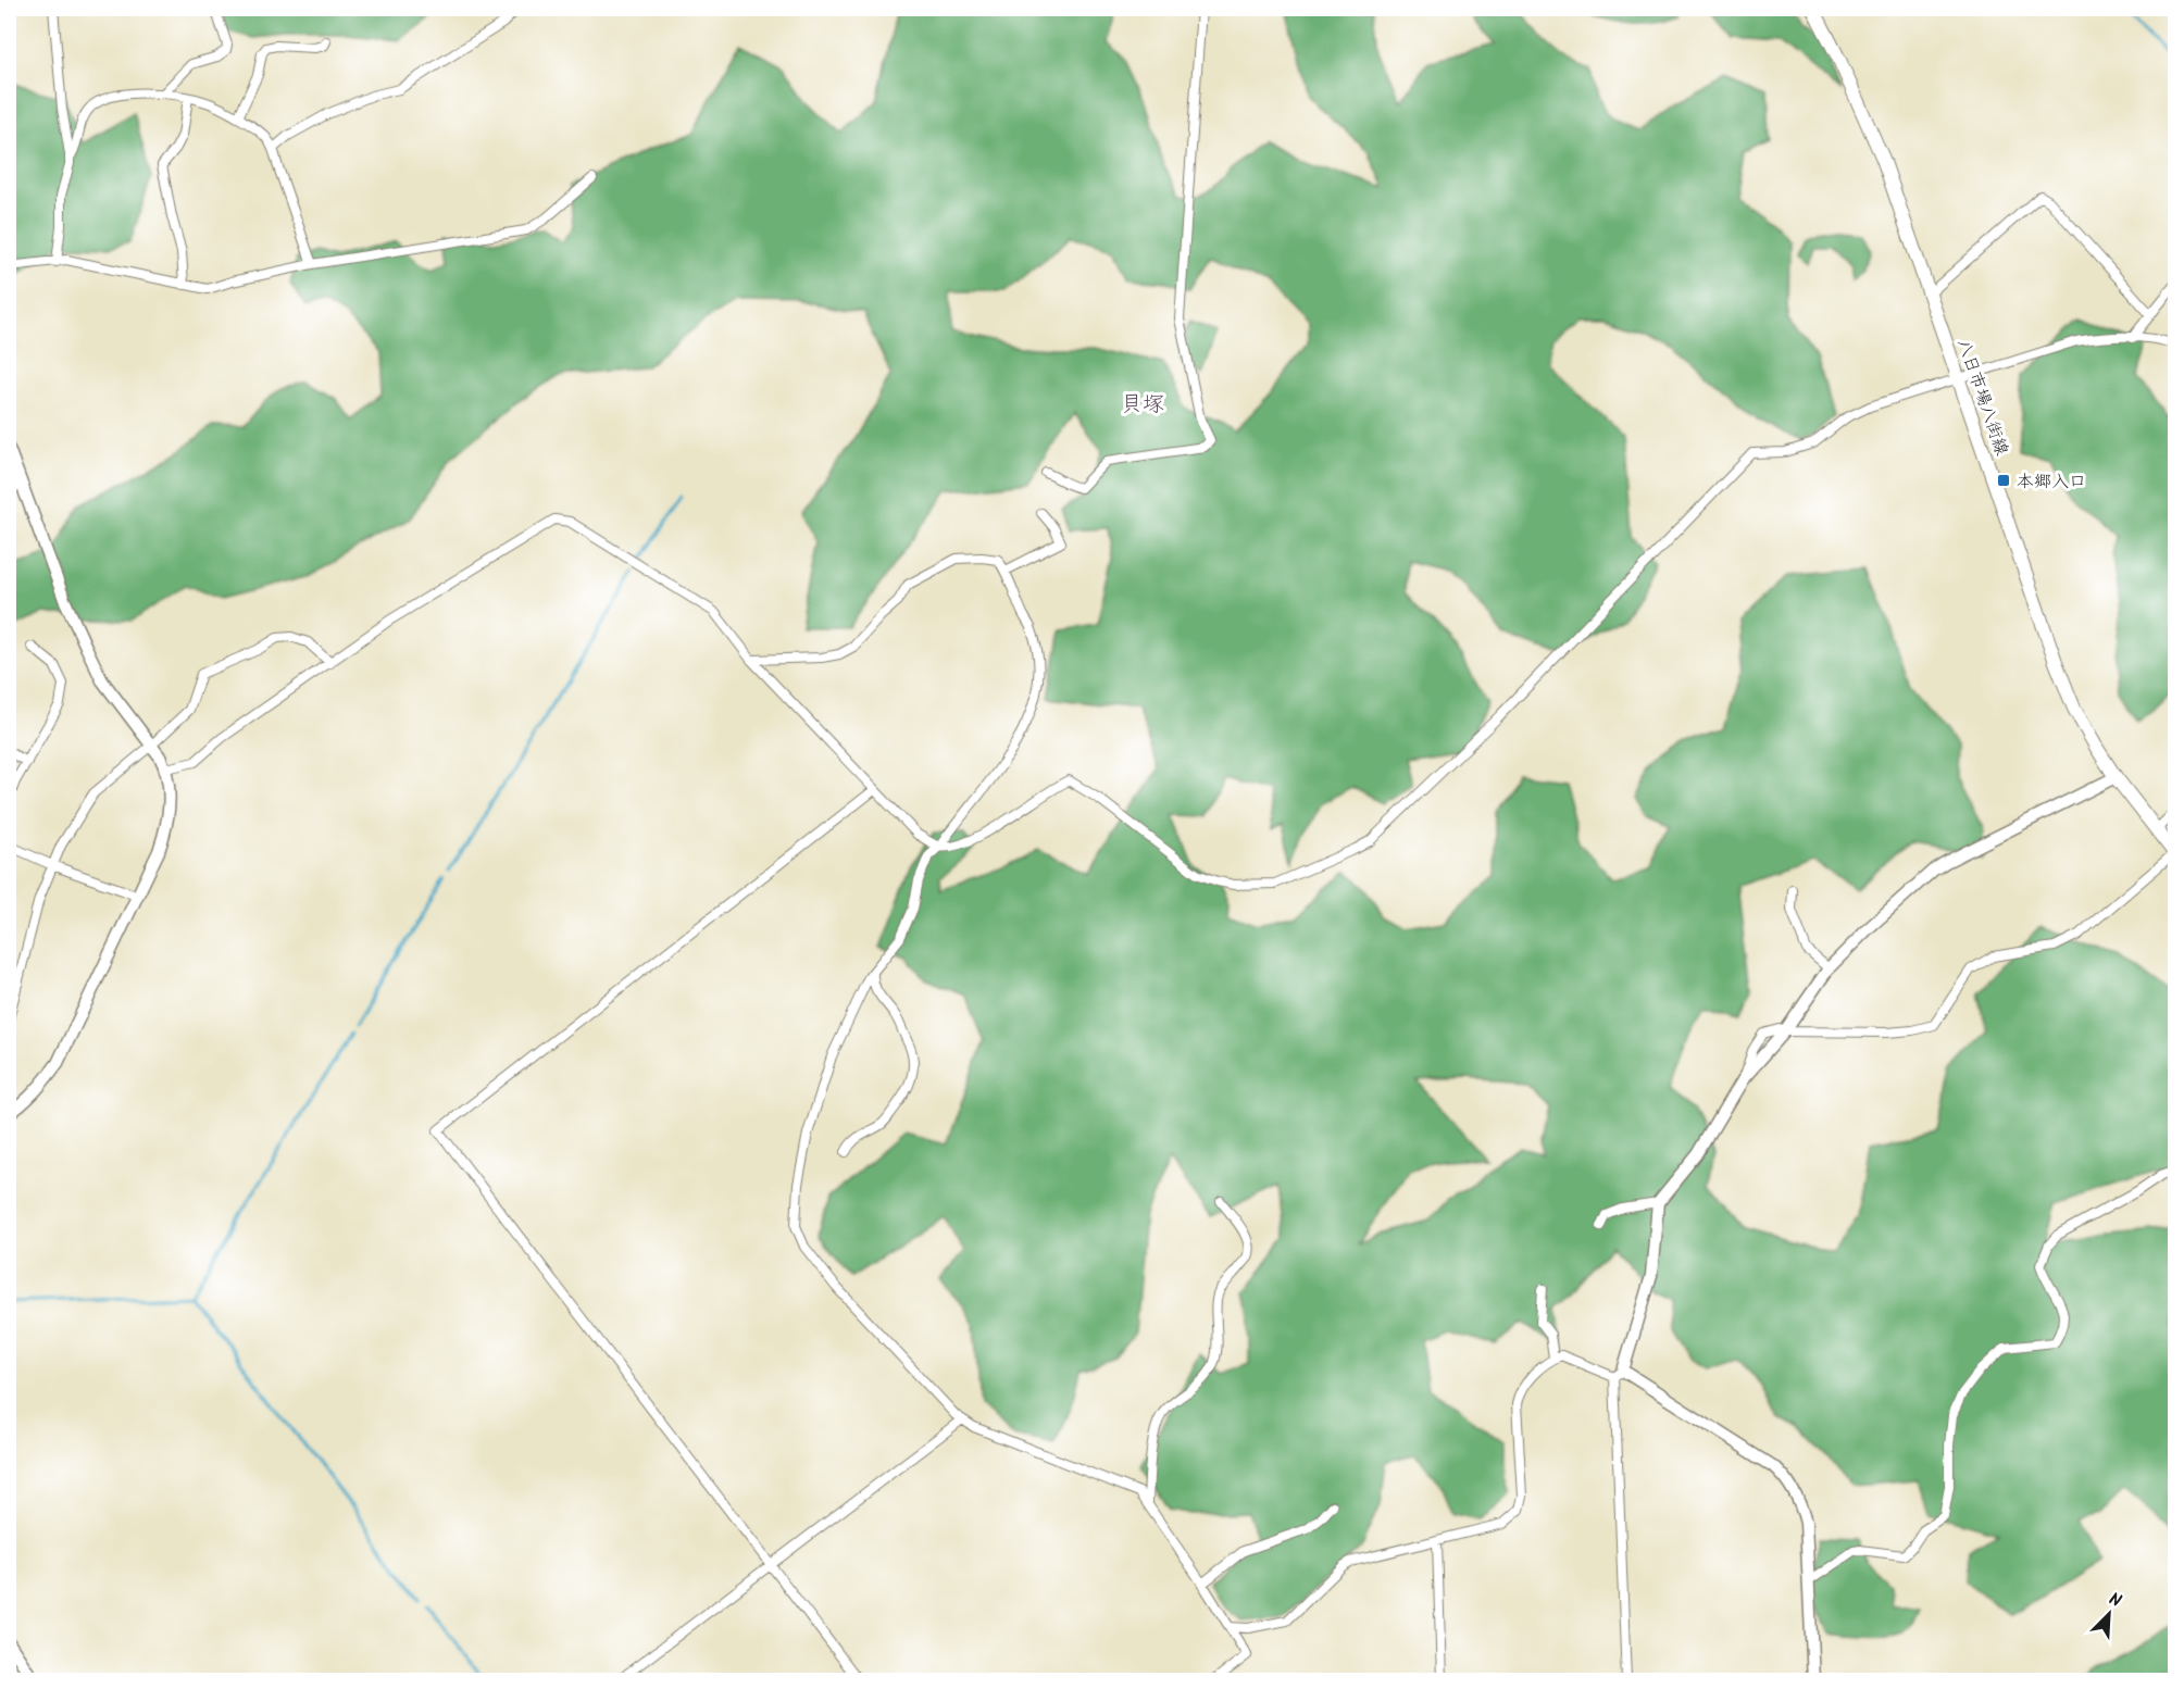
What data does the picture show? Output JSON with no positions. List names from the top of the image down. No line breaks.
{"streets":{"main road":["八日市場八街線"]},"districts":["貝塚"],"places":{"transit":["本郷入口"]},"north":"top right"}
